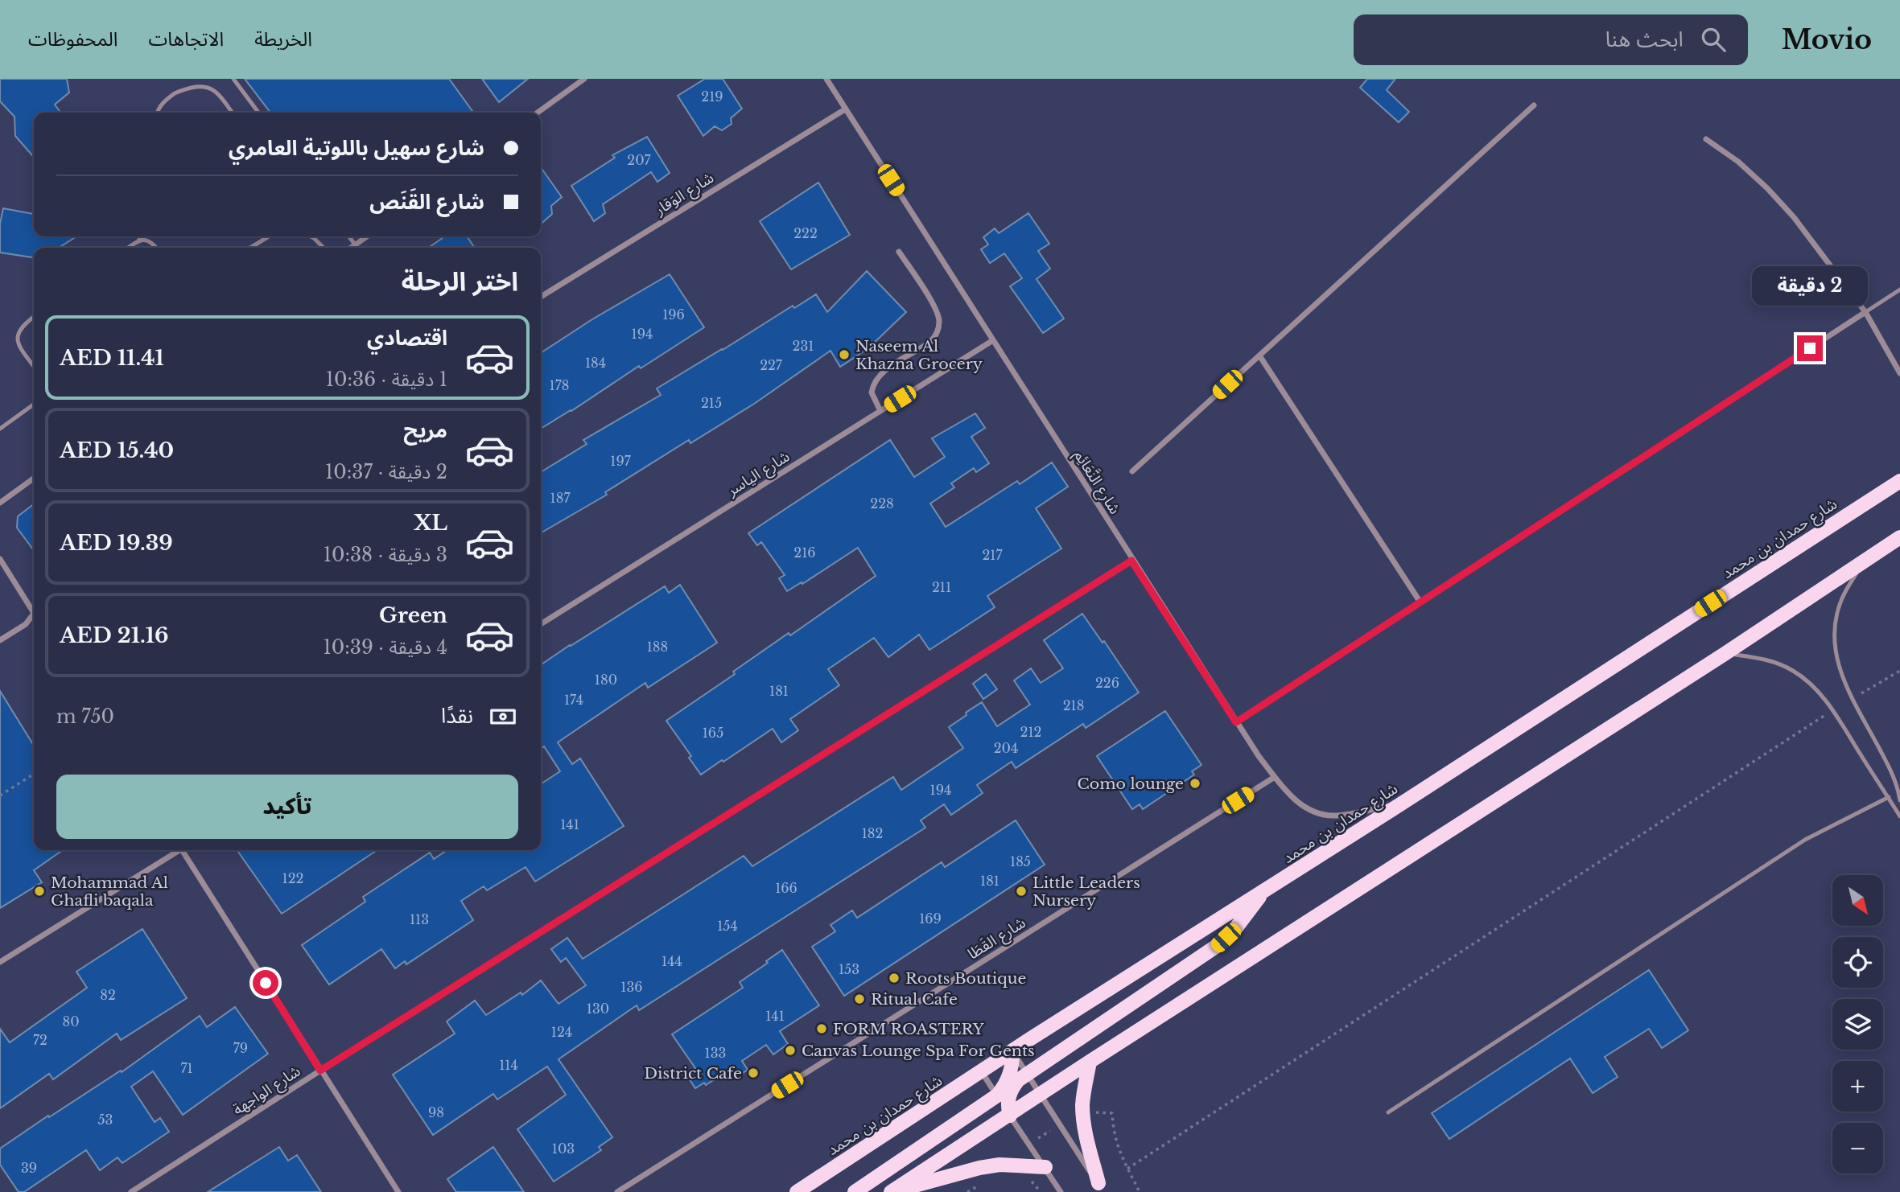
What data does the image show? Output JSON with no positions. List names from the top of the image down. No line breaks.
{"streets":{"main road":["شارع حمدان بن محمد"],"street":["شارع الوَقار","شارع الياسر","شارع النَّعَائِم","شارع القَطَا","شارع الواجهة"]},"crossings":[["شارع الوَقار","شارع النَّعَائِم"],["شارع الياسر","شارع النَّعَائِم"],["شارع النَّعَائِم","شارع حمدان بن محمد"],["شارع النَّعَائِم","شارع القَطَا"],["شارع النَّعَائِم","شارع الواجهة"]],"places":["Naseem Al Khazna Grocery","Como lounge","Mohammad Al Ghafli baqala","Little Leaders Nursery","Roots Boutique","Ritual Cafe","FORM ROASTERY","Canvas Lounge Spa For Gents","District Cafe"],"house_numbers":["219","207","222","196","194","231","184","227","178","215","197","187","228","216","217","211","188","180","226","181","174","218","212","165","204","194","141","182","185","122","181","166","169","113","154","144","153","136","82","130","141","80","124","72","79","133","114","71","98","53","103","39"],"north":"bottom right","page":{"header":"Movio","search":"ابحث هنا","nav":["الخريطة","الاتجاهات","المحفوظات"],"banner":["شارع سهيل باللوتية العامري","شارع القَنَص"],"heading":"اختر الرحلة","bubble":"2 دقيقة","list":[{"name":"اقتصادي","note":"1 دقيقة · 10:36","value":"AED 11.41"},{"name":"مريح","note":"2 دقيقة · 10:37","value":"AED 15.40"},{"name":"XL","note":"3 دقيقة · 10:38","value":"AED 19.39"},{"name":"Green","note":"4 دقيقة · 10:39","value":"AED 21.16"}],"pay":["نقدًا","750 m"],"buttons":"تأكيد","map_buttons":["+","−"]}}
